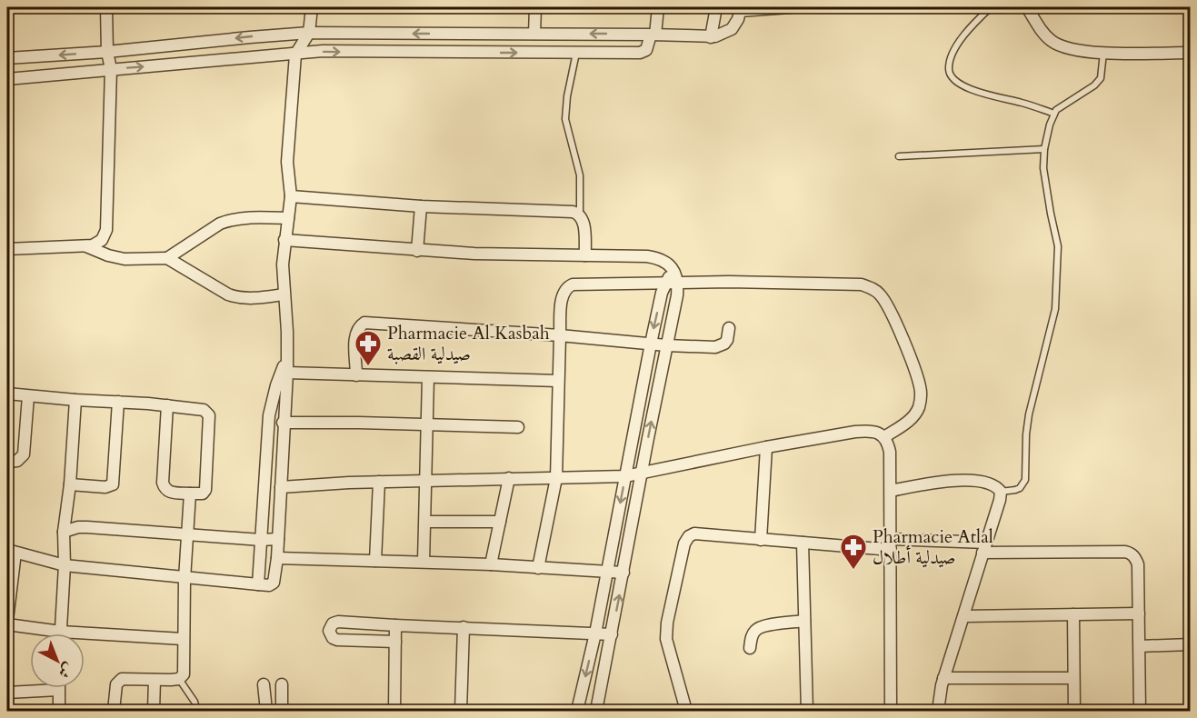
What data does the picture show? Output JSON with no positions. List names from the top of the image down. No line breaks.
{"places":{"pharmacy":["Pharmacie Al Kasbah صيدلية القصبة","Pharmacie Atlal صيدلية أطلال"]},"north":"bottom right"}
